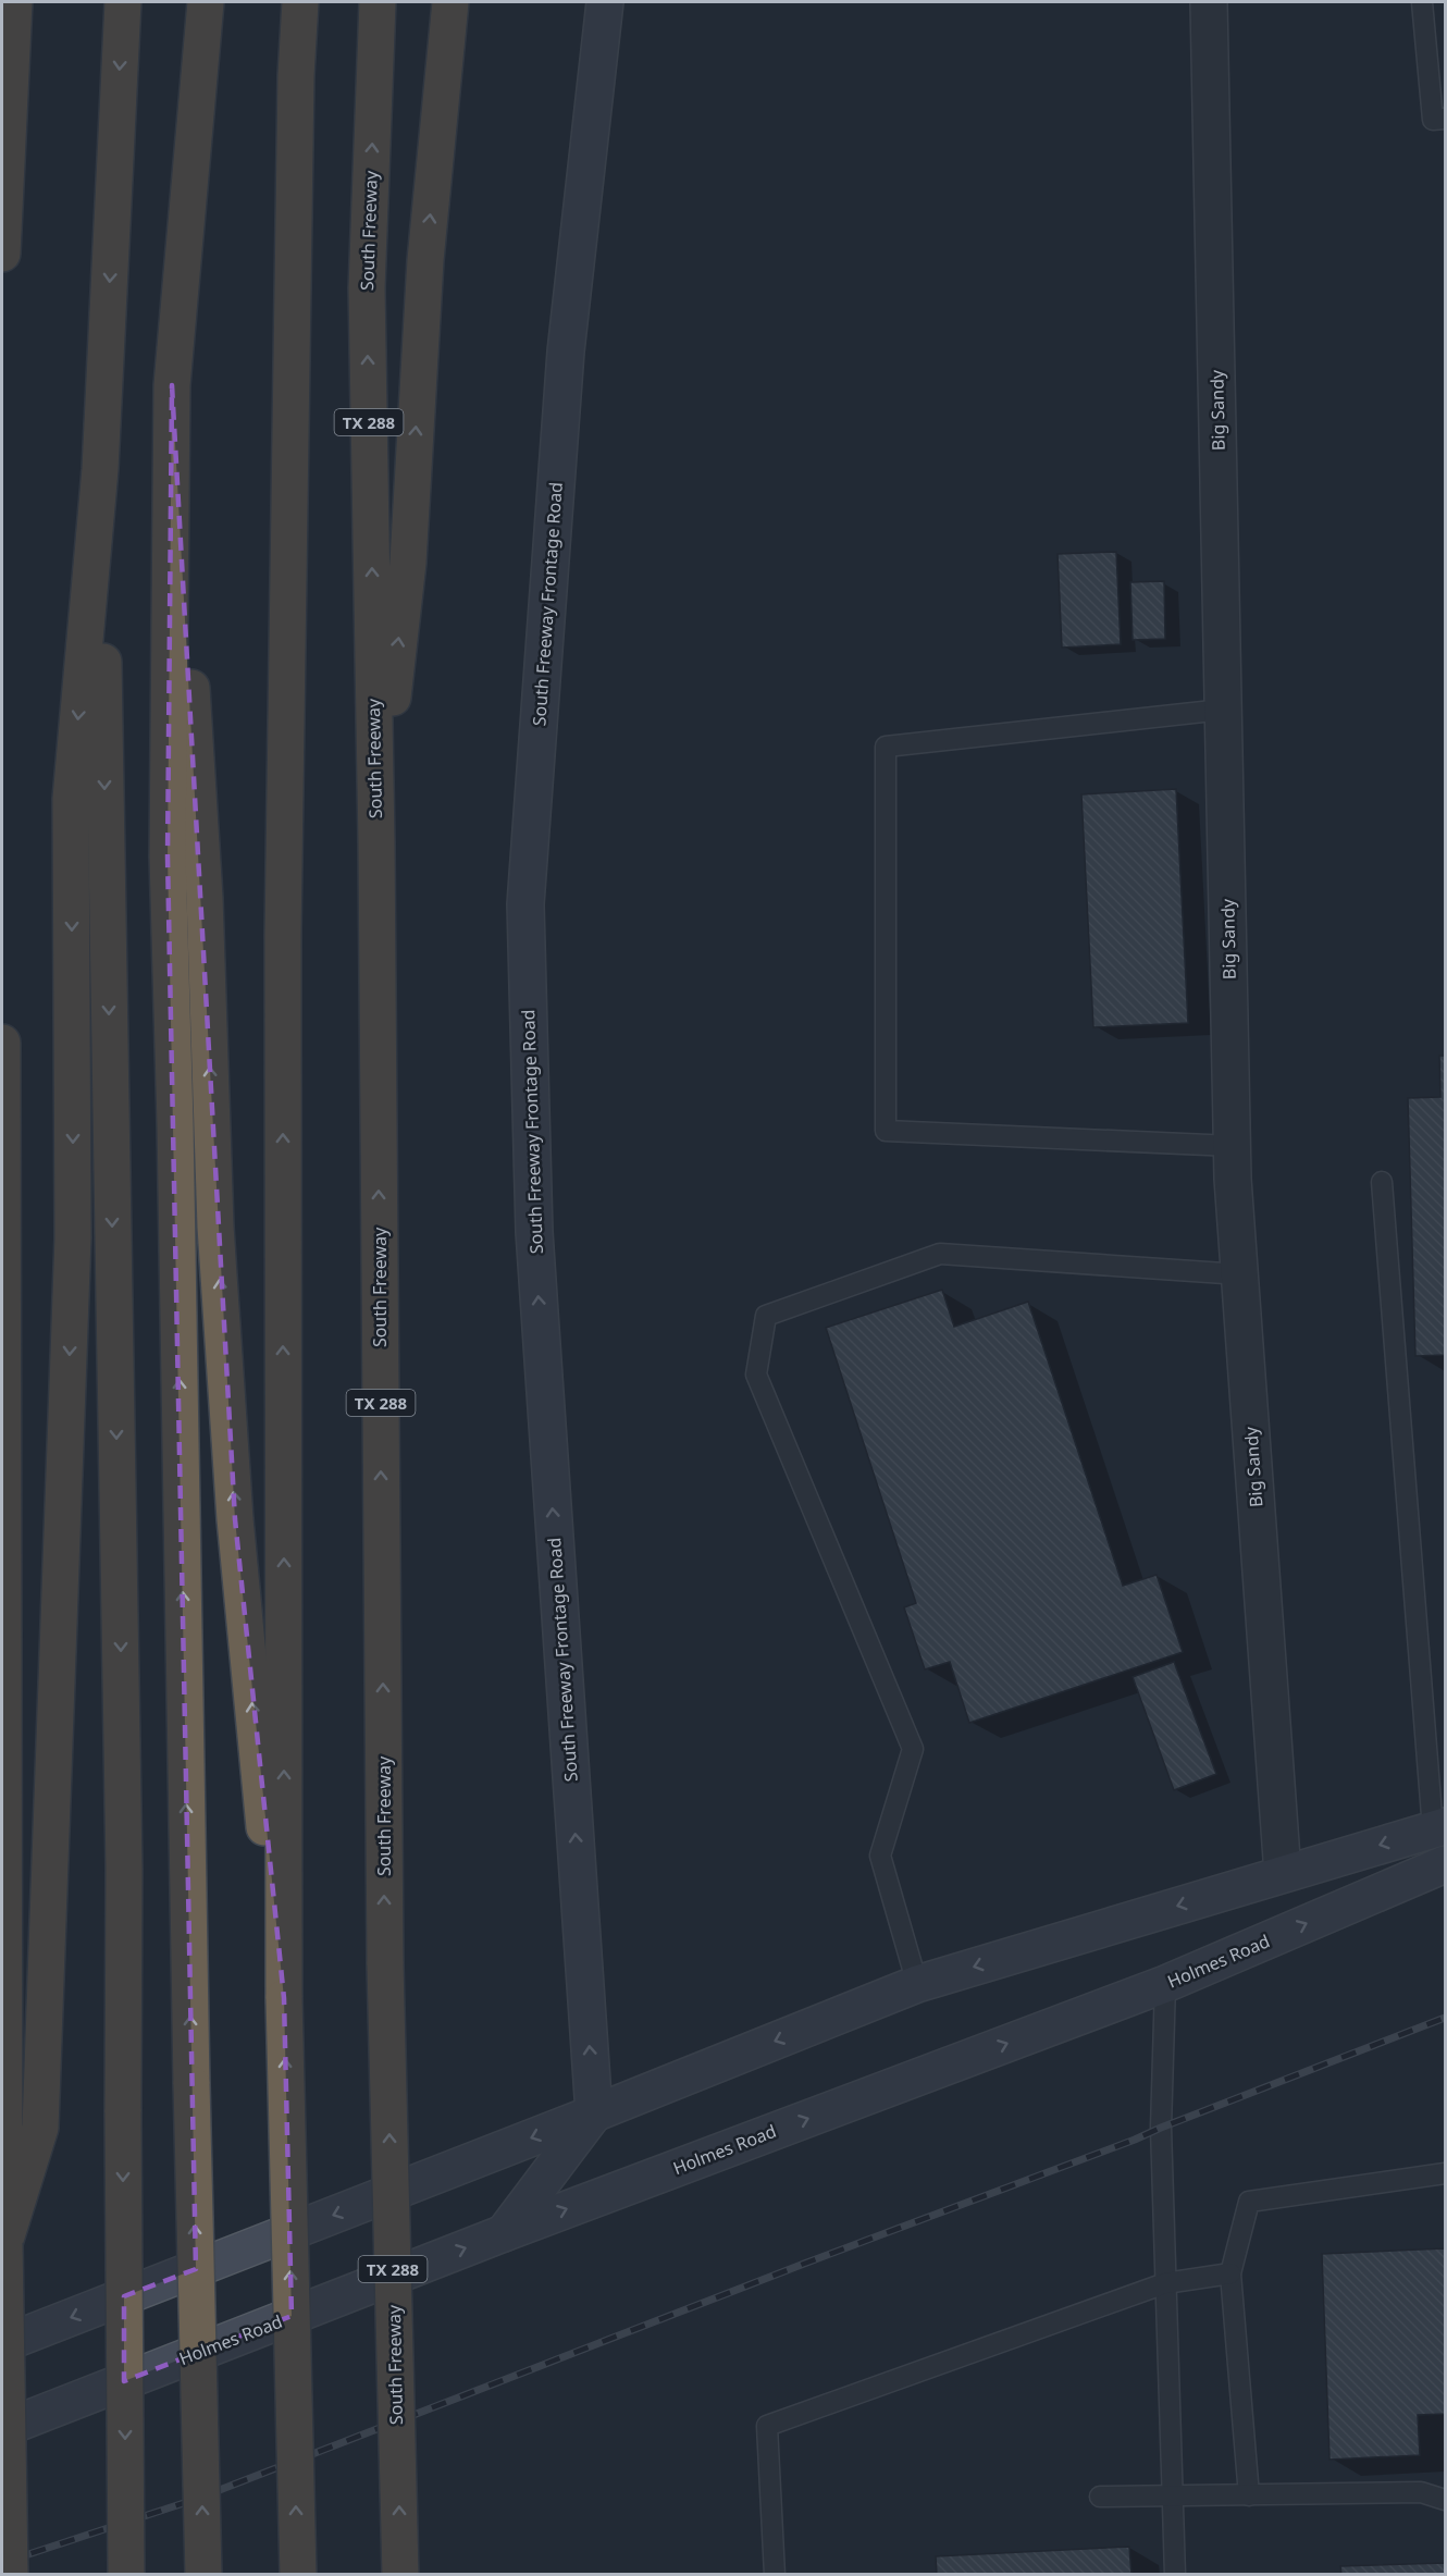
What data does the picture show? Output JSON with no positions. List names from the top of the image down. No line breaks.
{"streets":{"highway":["South Freeway","TX 288"],"main road":["South Freeway Frontage Road","Holmes Road"],"street":["Big Sandy"]},"one_way":["South Freeway Frontage Road"]}
